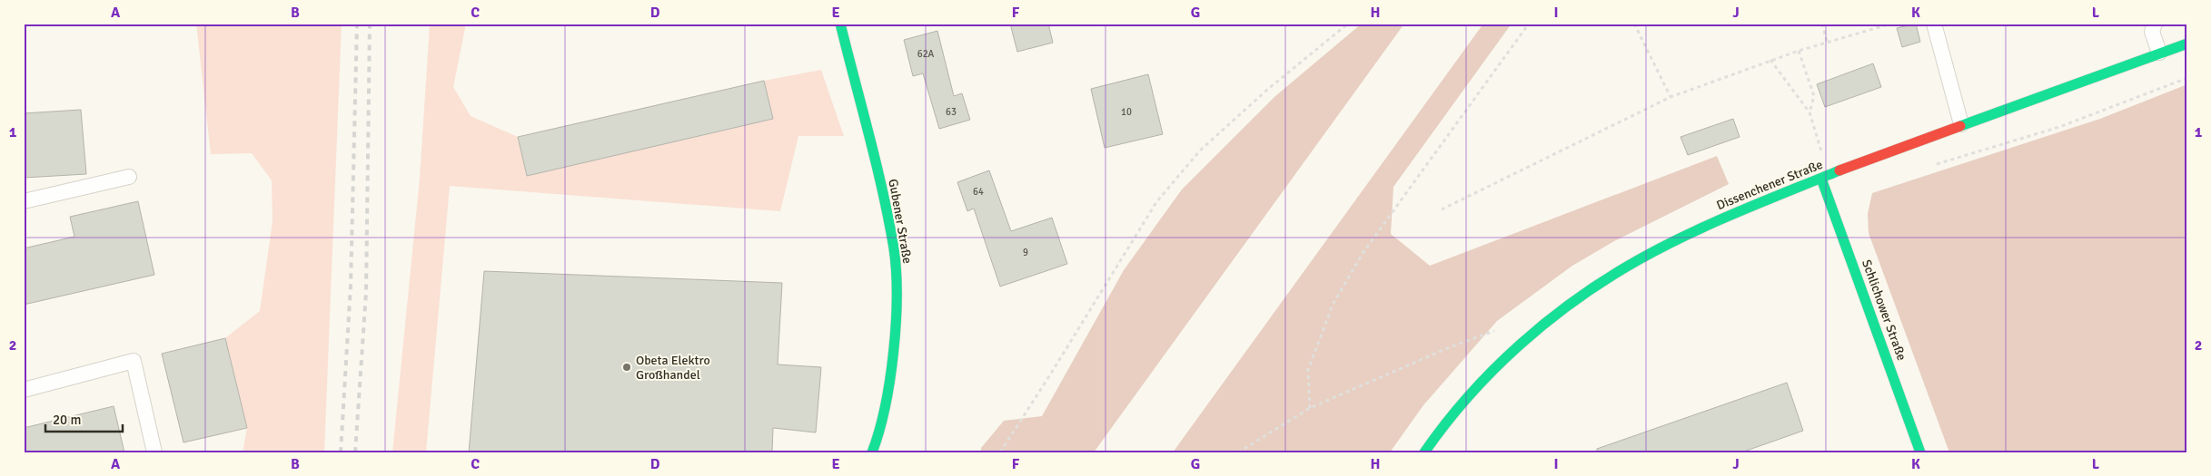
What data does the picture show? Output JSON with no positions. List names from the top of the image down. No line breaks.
{"streets":{"main road":["Dissenchener Straße","Gubener Straße","Schlichower Straße"]},"crossings":[["Dissenchener Straße","Schlichower Straße"]],"places":["Obeta Elektro Großhandel"],"house_numbers":["62A","63","10","64","9"],"scale_bar":"20 m","grid":{"columns":["A","B","C","D","E","F","G","H","I","J","K","L"],"rows":["1","2"]}}
